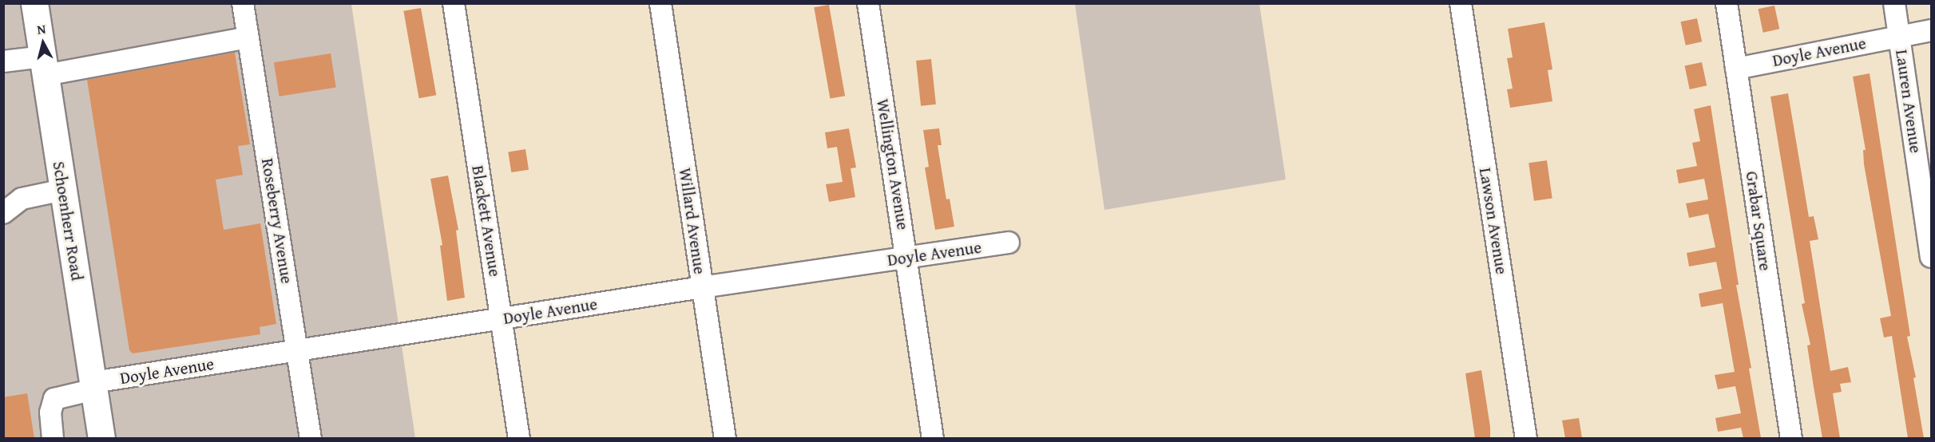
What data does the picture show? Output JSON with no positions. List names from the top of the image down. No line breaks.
{"streets":{"main road":["Schoenherr Road"],"street":["Doyle Avenue","Lauren Avenue","Wellington Avenue","Roseberry Avenue","Blackett Avenue","Willard Avenue","Lawson Avenue","Grabar Square"]},"crossings":[["Doyle Avenue","Lauren Avenue"],["Doyle Avenue","Wellington Avenue"],["Doyle Avenue","Schoenherr Road"],["Doyle Avenue","Roseberry Avenue"],["Doyle Avenue","Blackett Avenue"],["Doyle Avenue","Willard Avenue"],["Doyle Avenue","Grabar Square"]],"north":"top"}
